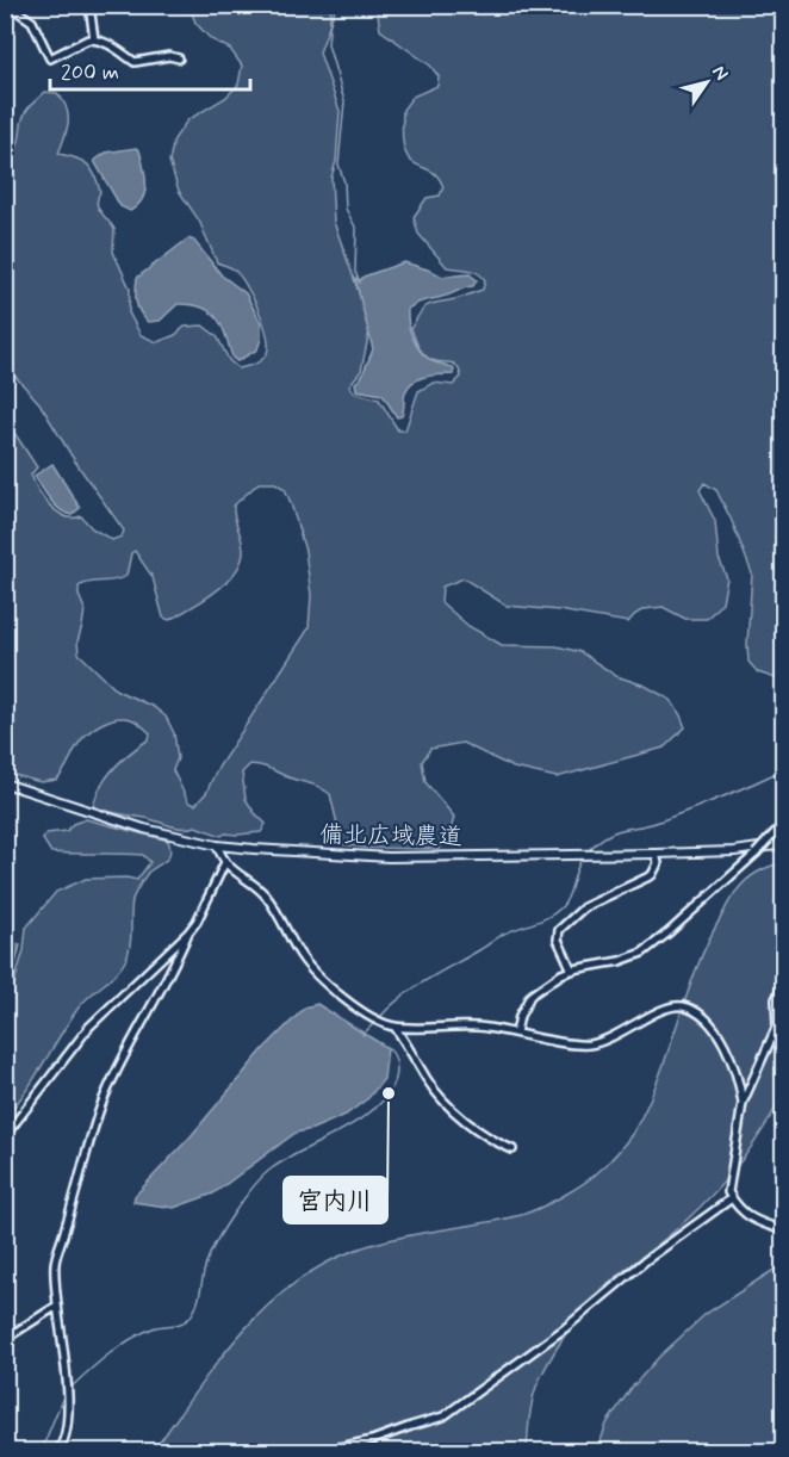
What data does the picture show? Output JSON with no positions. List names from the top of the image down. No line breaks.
{"streets":{"street":["備北広域農道"]},"places":["宮内川"],"scale_bar":"200 m","north":"top right"}
